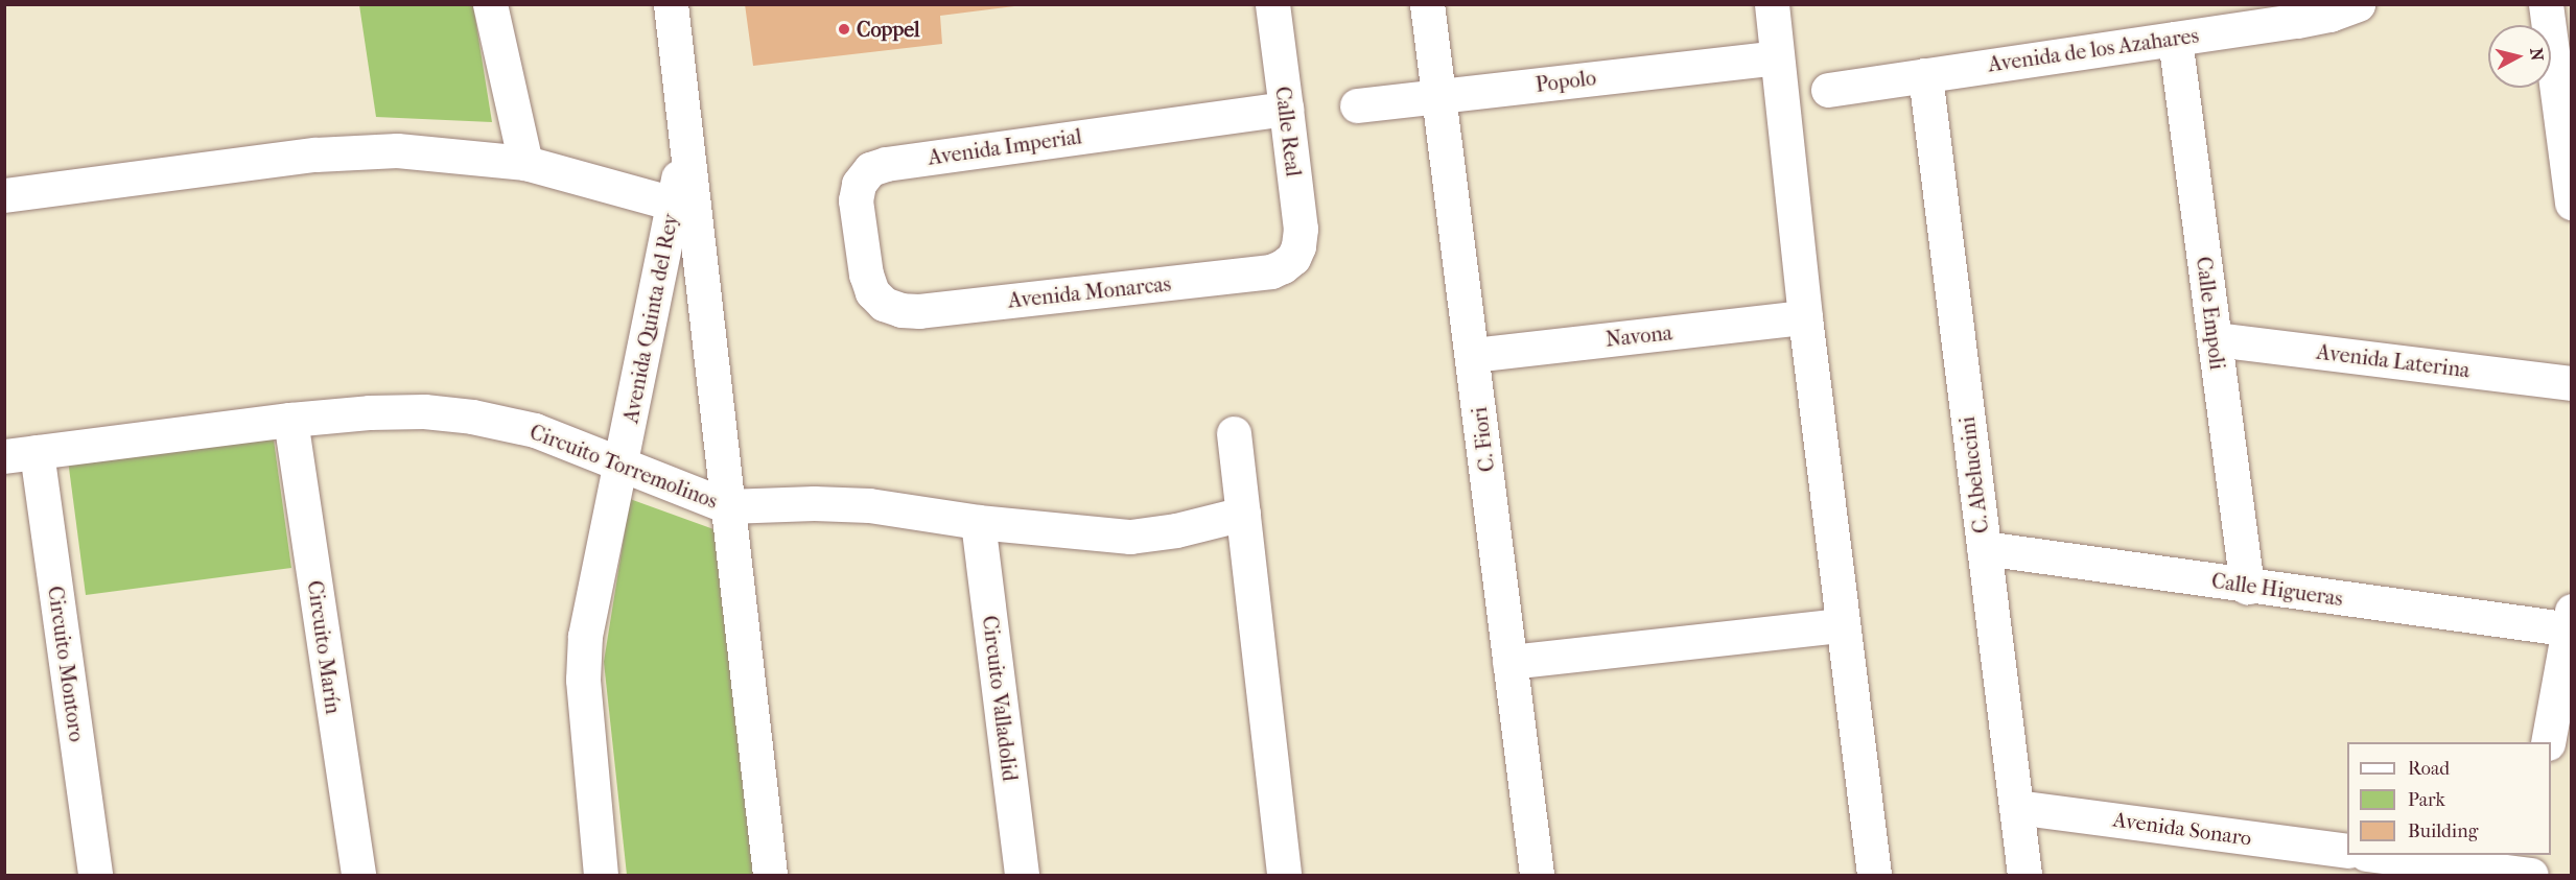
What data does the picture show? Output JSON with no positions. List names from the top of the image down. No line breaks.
{"streets":{"street":["Avenida de los Azahares","Popolo","Calle Real","Avenida Imperial","Avenida Monarcas","Calle Empoli","Avenida Quinta del Rey","Navona","Avenida Laterina","C. Fiori","Circuito Torremolinos","C. Abeluccini","Calle Higueras","Circuito Marín","Circuito Montoro","Circuito Valladolid","Avenida Sonaro"]},"crossings":[["Avenida de los Azahares","Calle Empoli"],["Avenida de los Azahares","C. Abeluccini"],["Popolo","C. Fiori"],["Calle Real","Avenida Imperial"],["Calle Real","Avenida Monarcas"],["Avenida Imperial","Avenida Monarcas"],["Calle Empoli","Avenida Laterina"],["Calle Empoli","Calle Higueras"],["Avenida Quinta del Rey","Circuito Torremolinos"],["Navona","C. Fiori"],["Circuito Torremolinos","Circuito Marín"],["Circuito Torremolinos","Circuito Montoro"],["Circuito Torremolinos","Circuito Valladolid"],["C. Abeluccini","Calle Higueras"],["C. Abeluccini","Avenida Sonaro"]],"places":["Coppel"],"legend":["Road","Park","Building"],"north":"right"}
